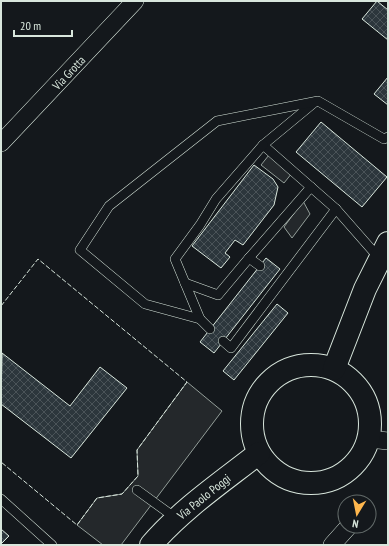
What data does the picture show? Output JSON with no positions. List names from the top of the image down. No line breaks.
{"streets":{"main road":["Via Paolo Poggi"],"street":["Via Grotta"]},"scale_bar":"20 m","north":"bottom"}
